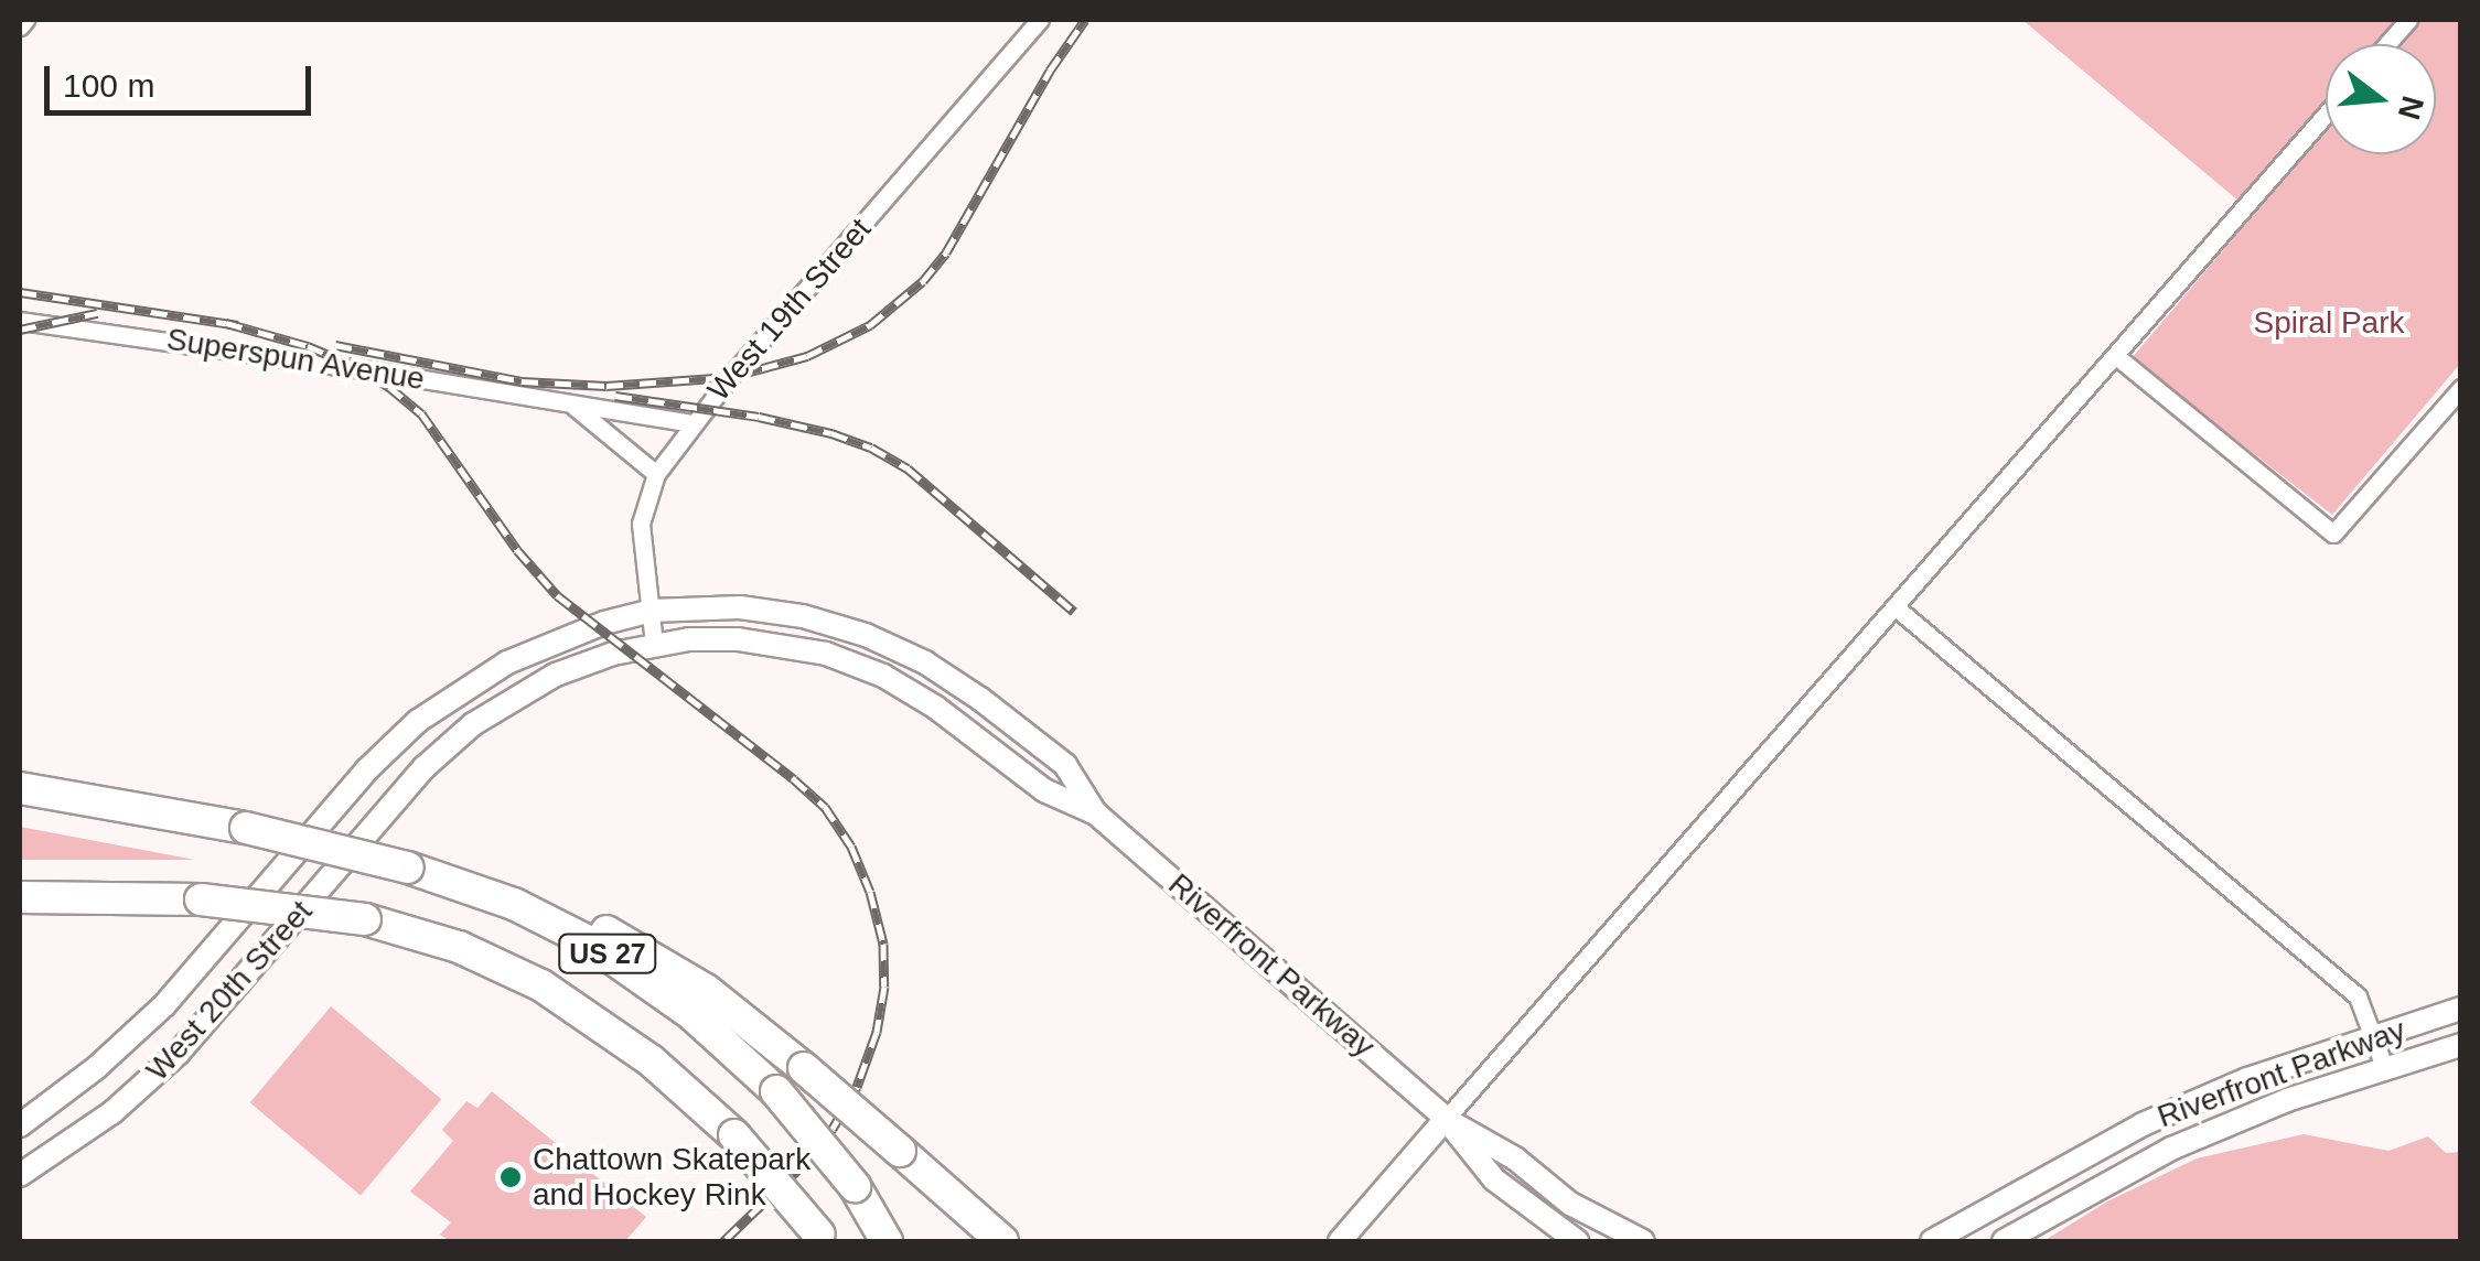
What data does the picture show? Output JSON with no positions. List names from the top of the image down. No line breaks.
{"streets":{"highway":["US 27"],"main road":["Riverfront Parkway","West 20th Street"],"street":["West 19th Street","Superspun Avenue"]},"crossings":[["West 19th Street","Superspun Avenue"],["West 19th Street","Riverfront Parkway"],["Riverfront Parkway","West 20th Street"]],"parks":["Spiral Park"],"places":["Chattown Skatepark and Hockey Rink"],"scale_bar":"100 m","north":"right"}
